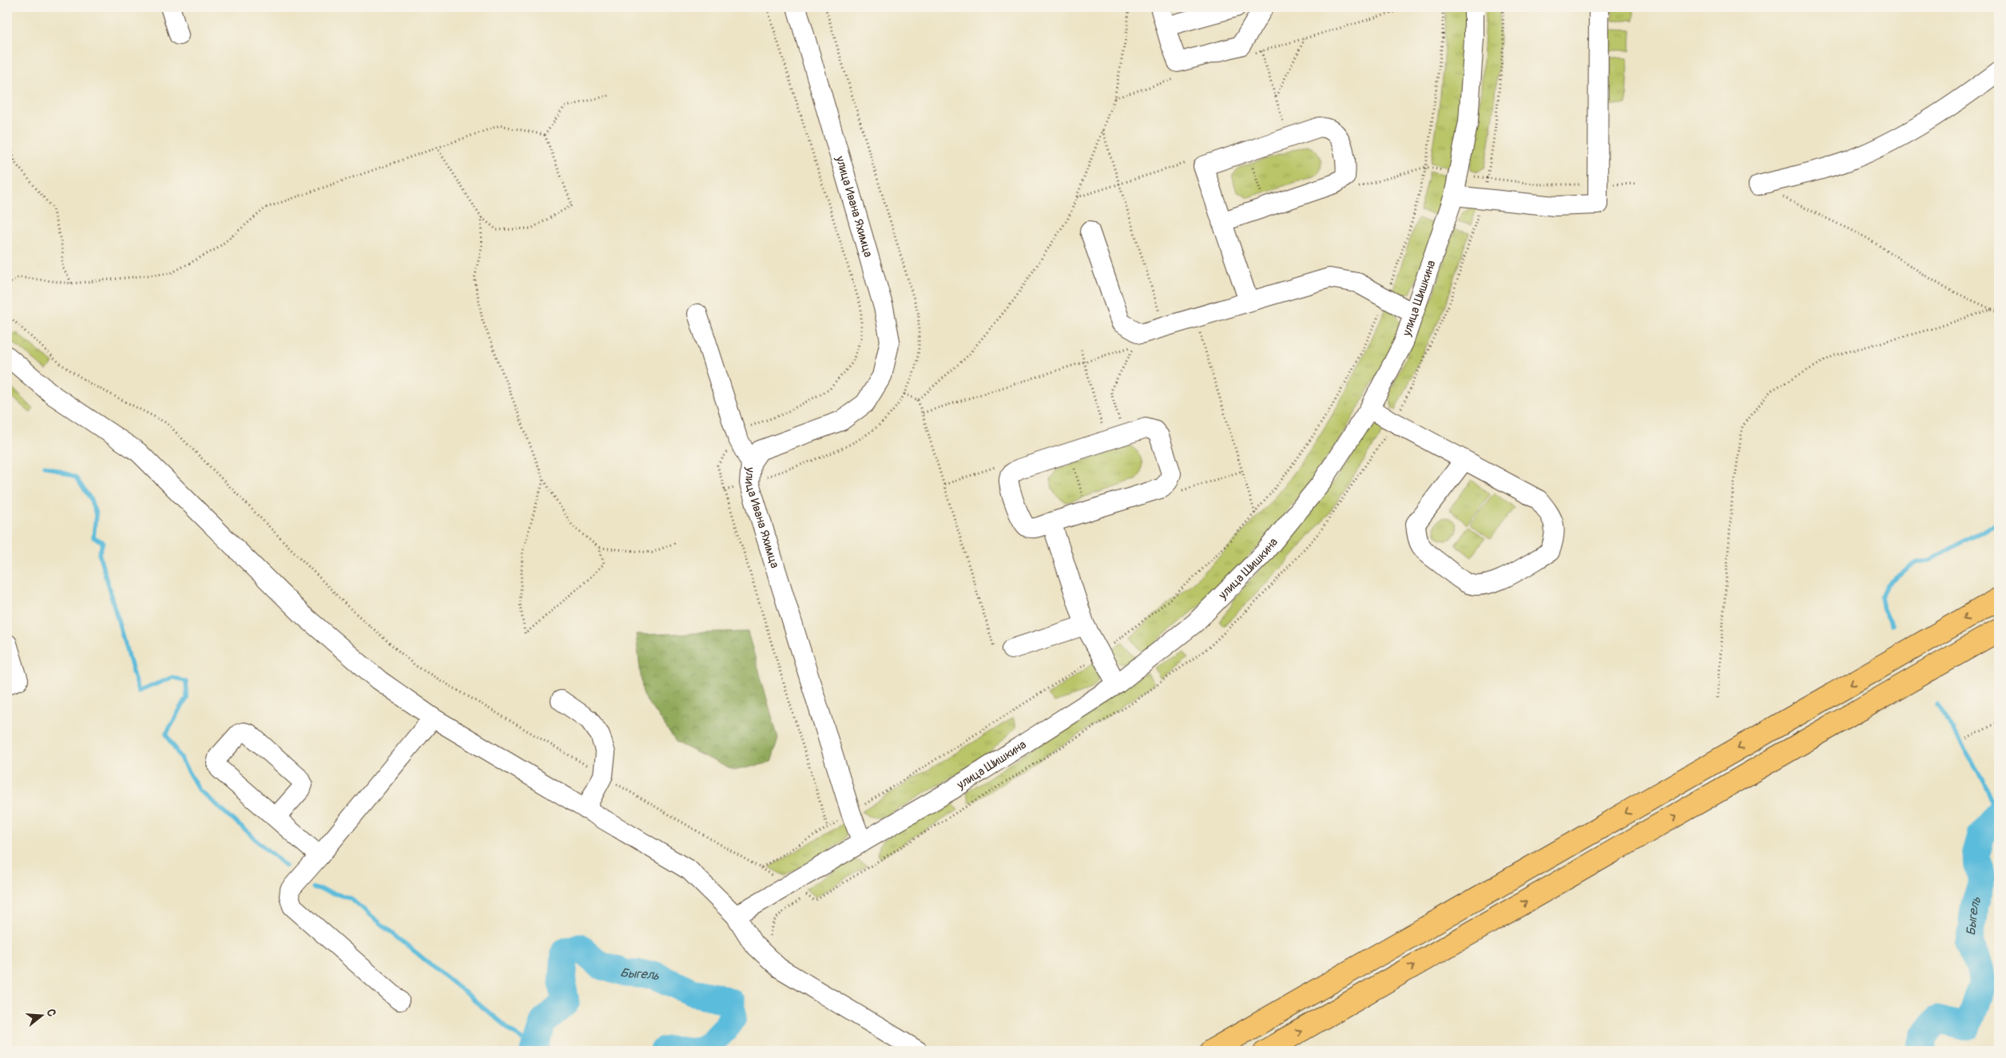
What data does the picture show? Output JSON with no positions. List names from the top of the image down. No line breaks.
{"streets":{"street":["улица Ивана Яхимца","улица Шишкина"]},"crossings":[["улица Ивана Яхимца","улица Шишкина"]],"water":["Быгель"],"north":"right"}
